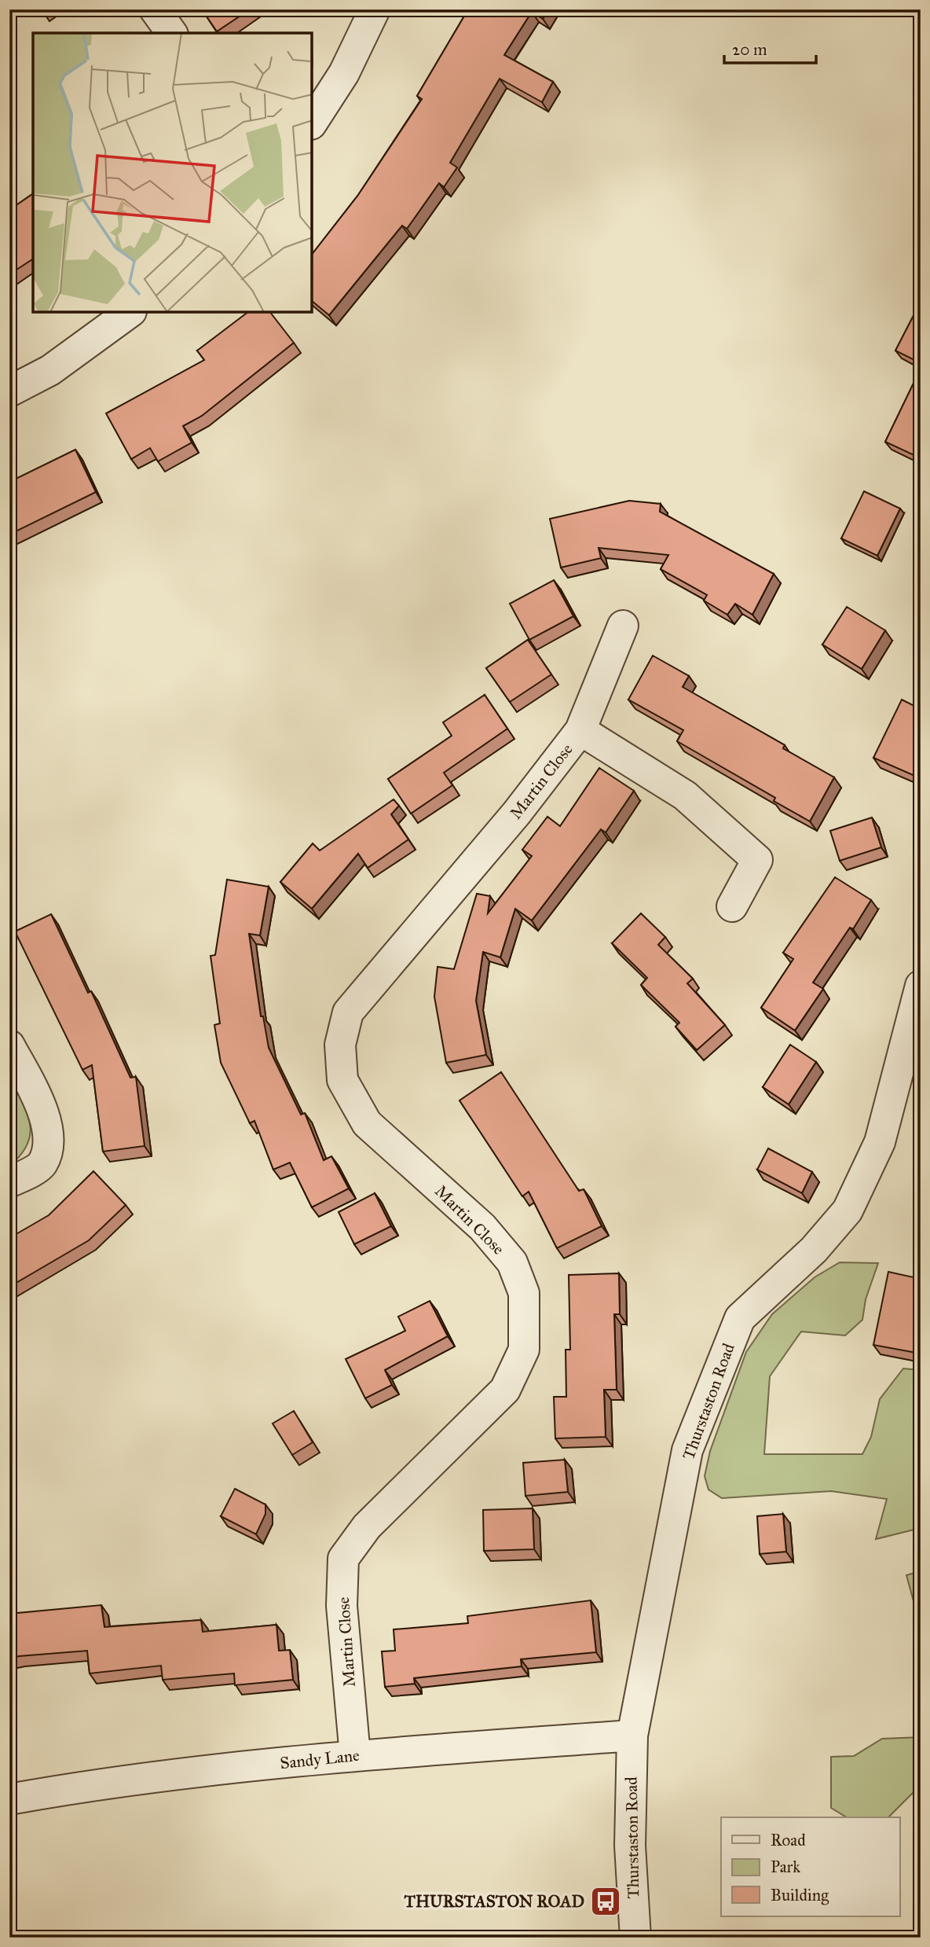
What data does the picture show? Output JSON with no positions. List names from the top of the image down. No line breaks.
{"streets":{"street":["Martin Close","Thurstaston Road","Sandy Lane"]},"crossings":[["Martin Close","Sandy Lane"],["Thurstaston Road","Sandy Lane"]],"places":{"bus stop":["THURSTASTON ROAD"]},"legend":["Road","Park","Building"],"scale_bar":"20 m"}
